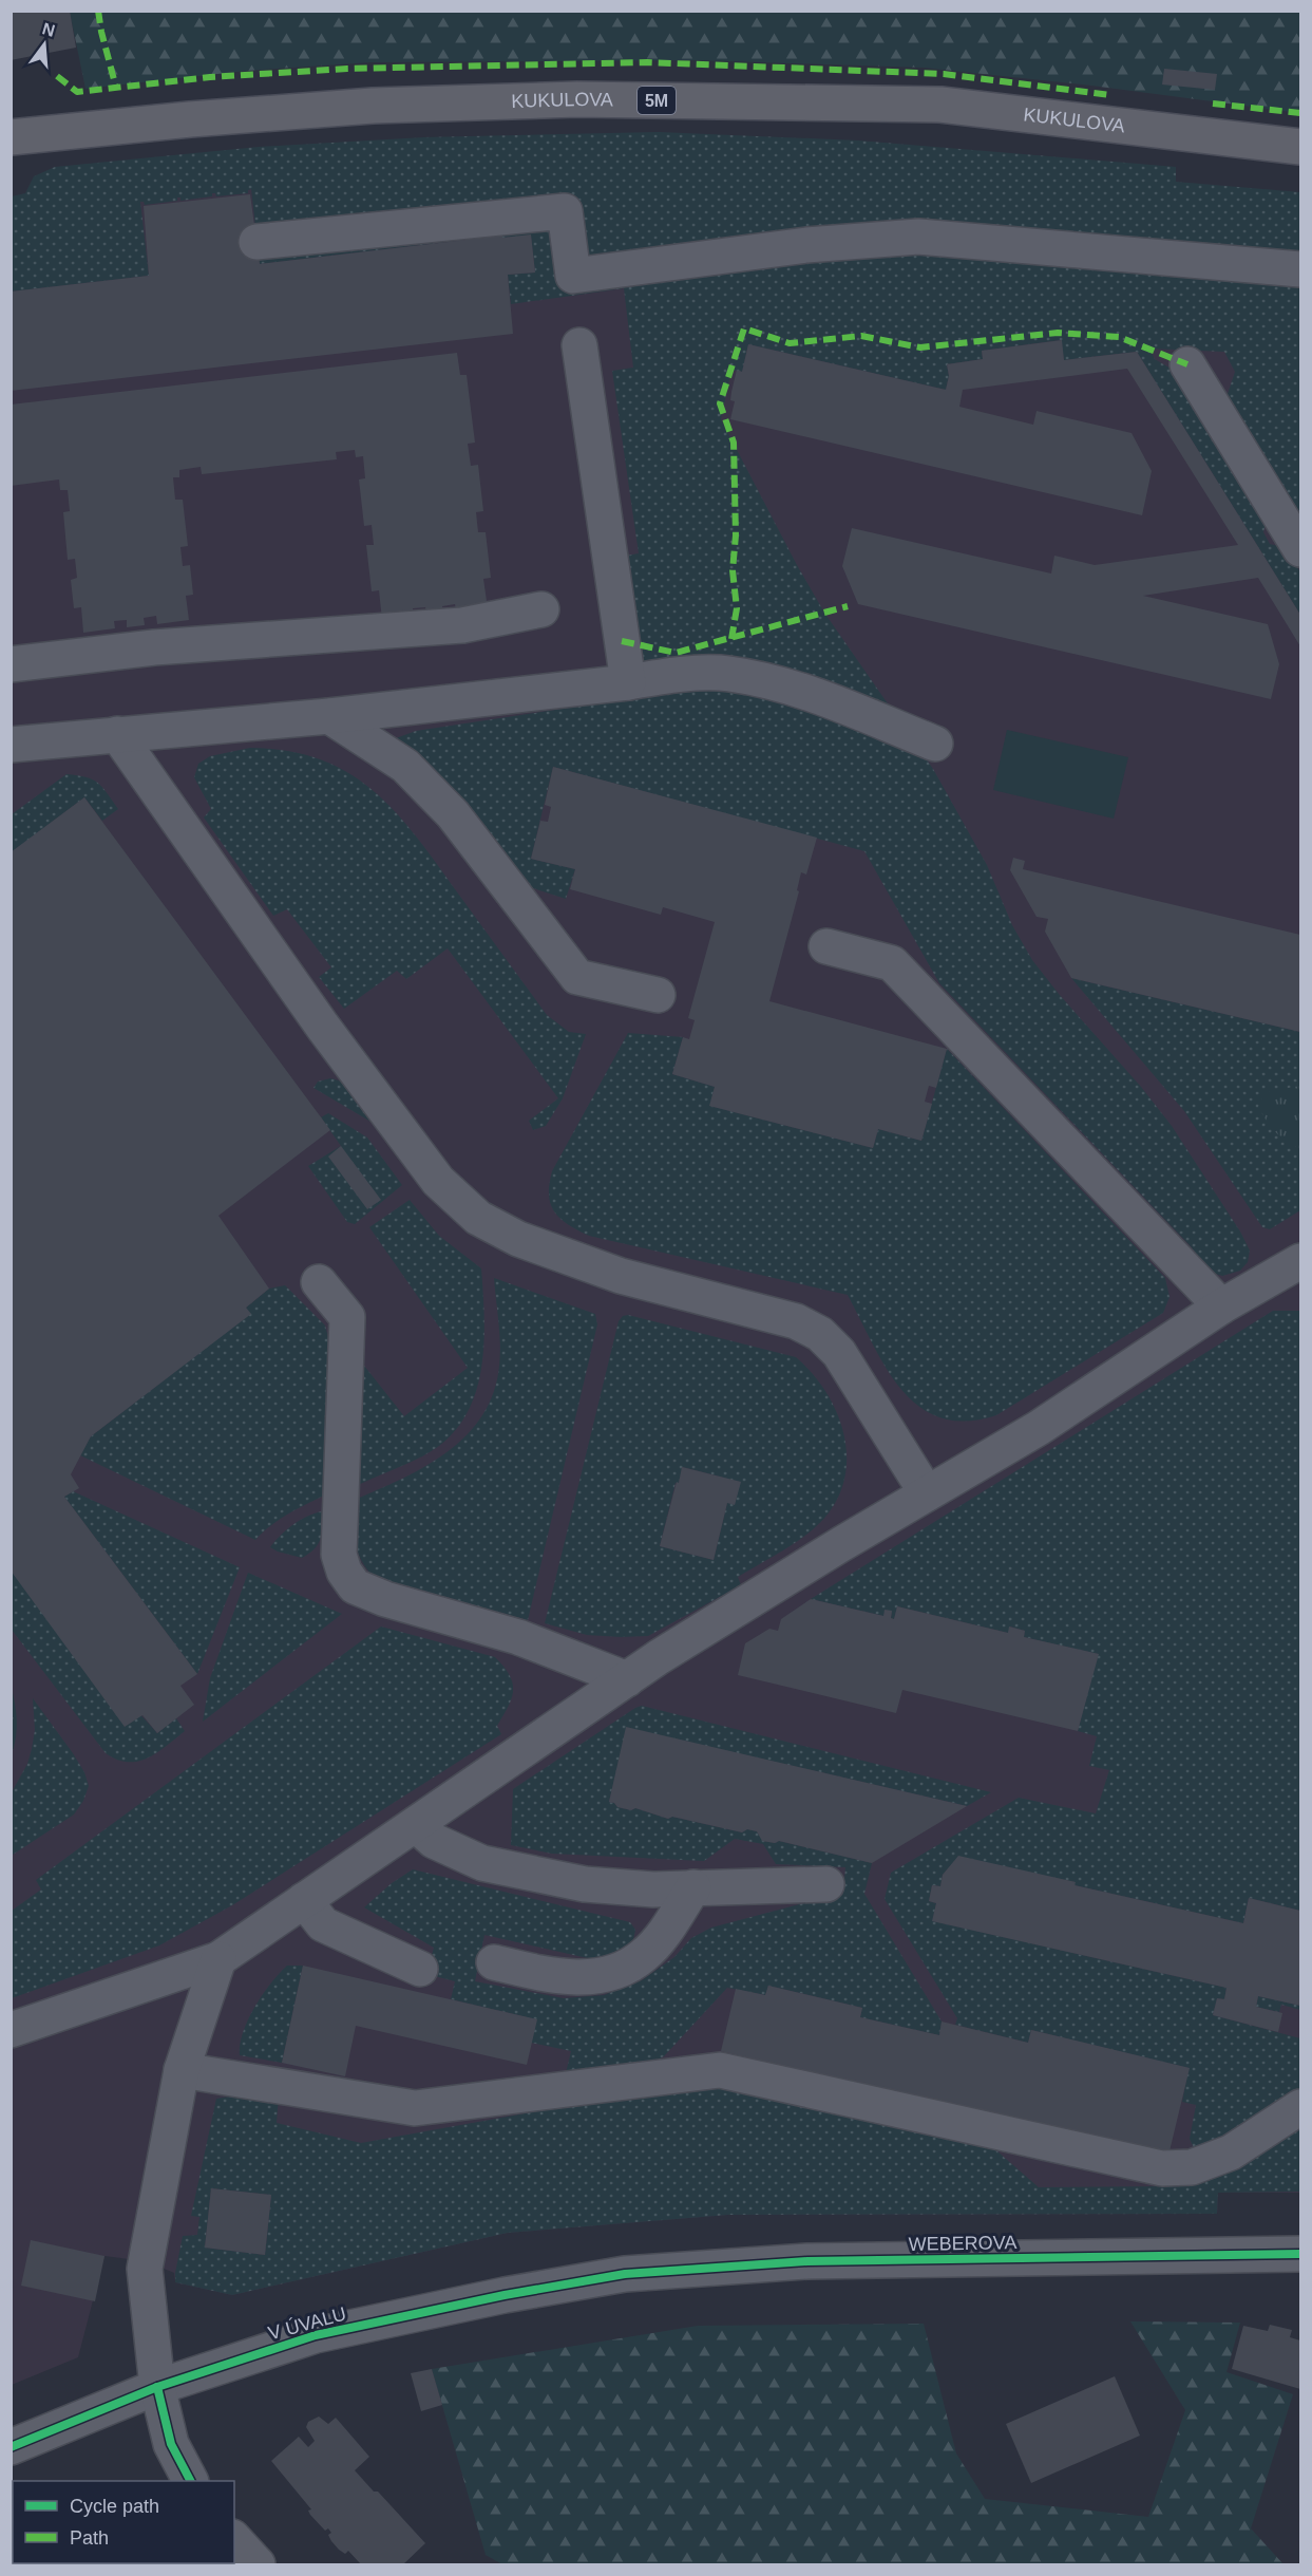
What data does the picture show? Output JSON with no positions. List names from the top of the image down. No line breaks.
{"streets":{"main road":["KUKULOVA","5M"],"street":["WEBEROVA","V ÚVALU"]},"crossings":[["WEBEROVA","V ÚVALU"]],"legend":["Cycle path","Path"],"north":"top"}
